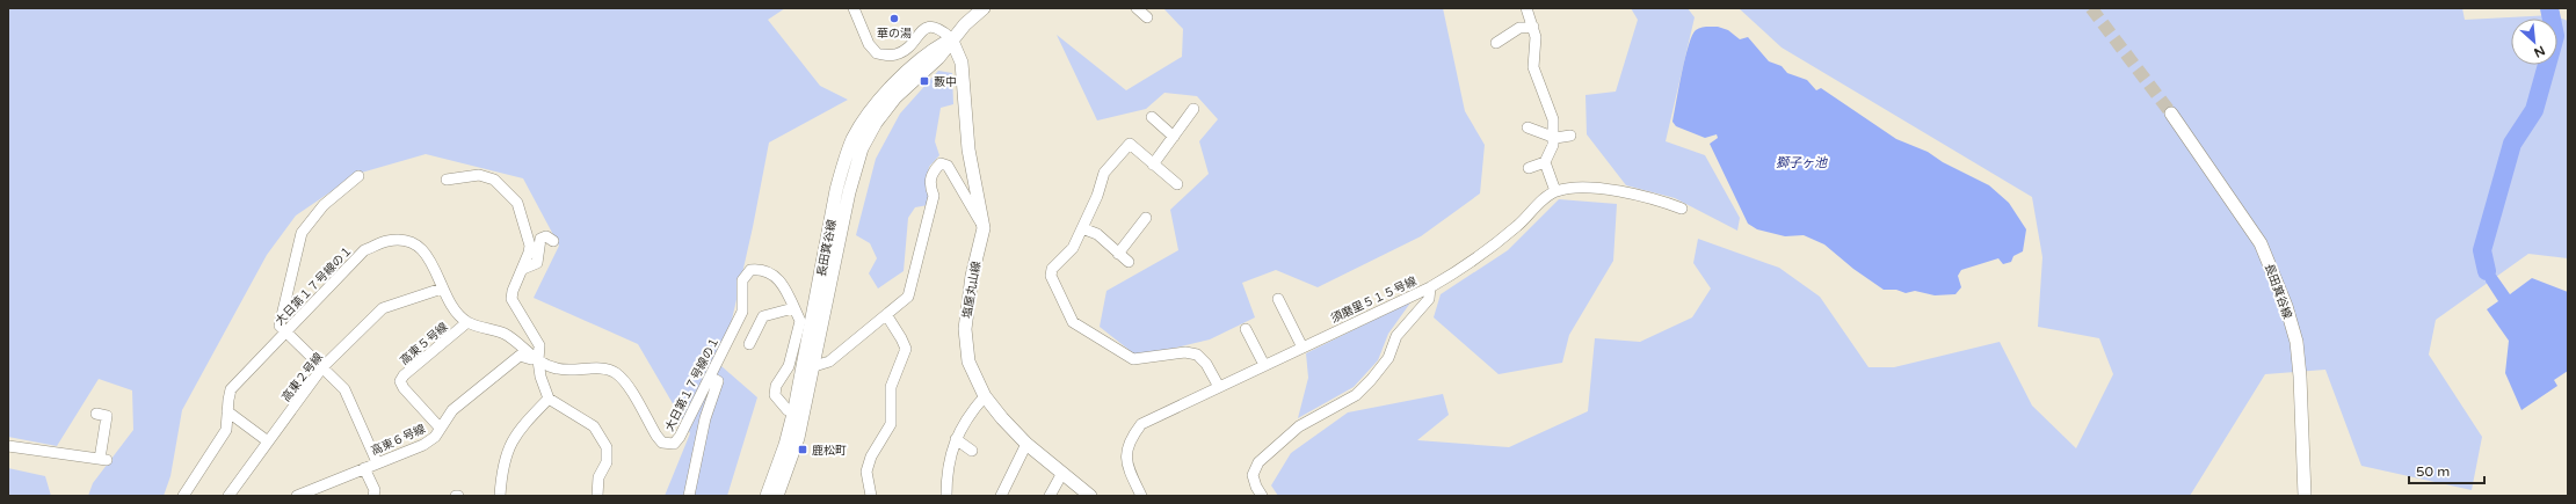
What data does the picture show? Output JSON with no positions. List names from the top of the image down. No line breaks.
{"streets":{"street":["長田箕谷線","大日第１７号線の１","塩屋丸山線","須磨里５１５号線","高東５号線","高東２号線","高東６号線"]},"crossings":[["長田箕谷線","塩屋丸山線"],["大日第１７号線の１","高東５号線"],["大日第１７号線の１","高東２号線"],["大日第１７号線の１","高東６号線"],["高東５号線","高東６号線"]],"water":["獅子ヶ池"],"places":{"other":["華の湯"],"transit":["藪中","鹿松町"]},"scale_bar":"50 m","north":"bottom right"}
